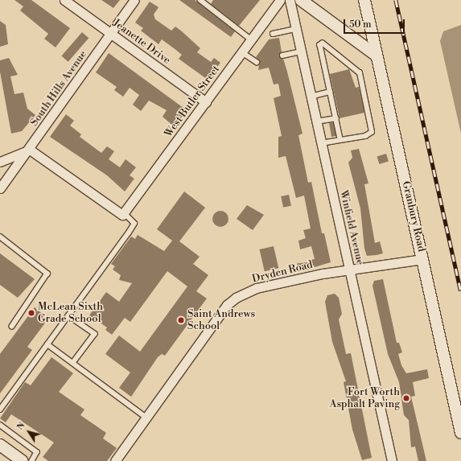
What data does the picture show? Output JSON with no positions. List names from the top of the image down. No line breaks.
{"streets":{"street":["Jeanette Drive","South Hills Avenue","West Butler Street","Granbury Road","Winfield Avenue","Dryden Road"]},"crossings":[["Jeanette Drive","South Hills Avenue"],["Jeanette Drive","West Butler Street"],["Granbury Road","Dryden Road"],["Winfield Avenue","Dryden Road"]],"places":["McLean Sixth Grade School","Saint Andrews School","Fort Worth Asphalt Paving"],"scale_bar":"50 m","north":"top left"}
